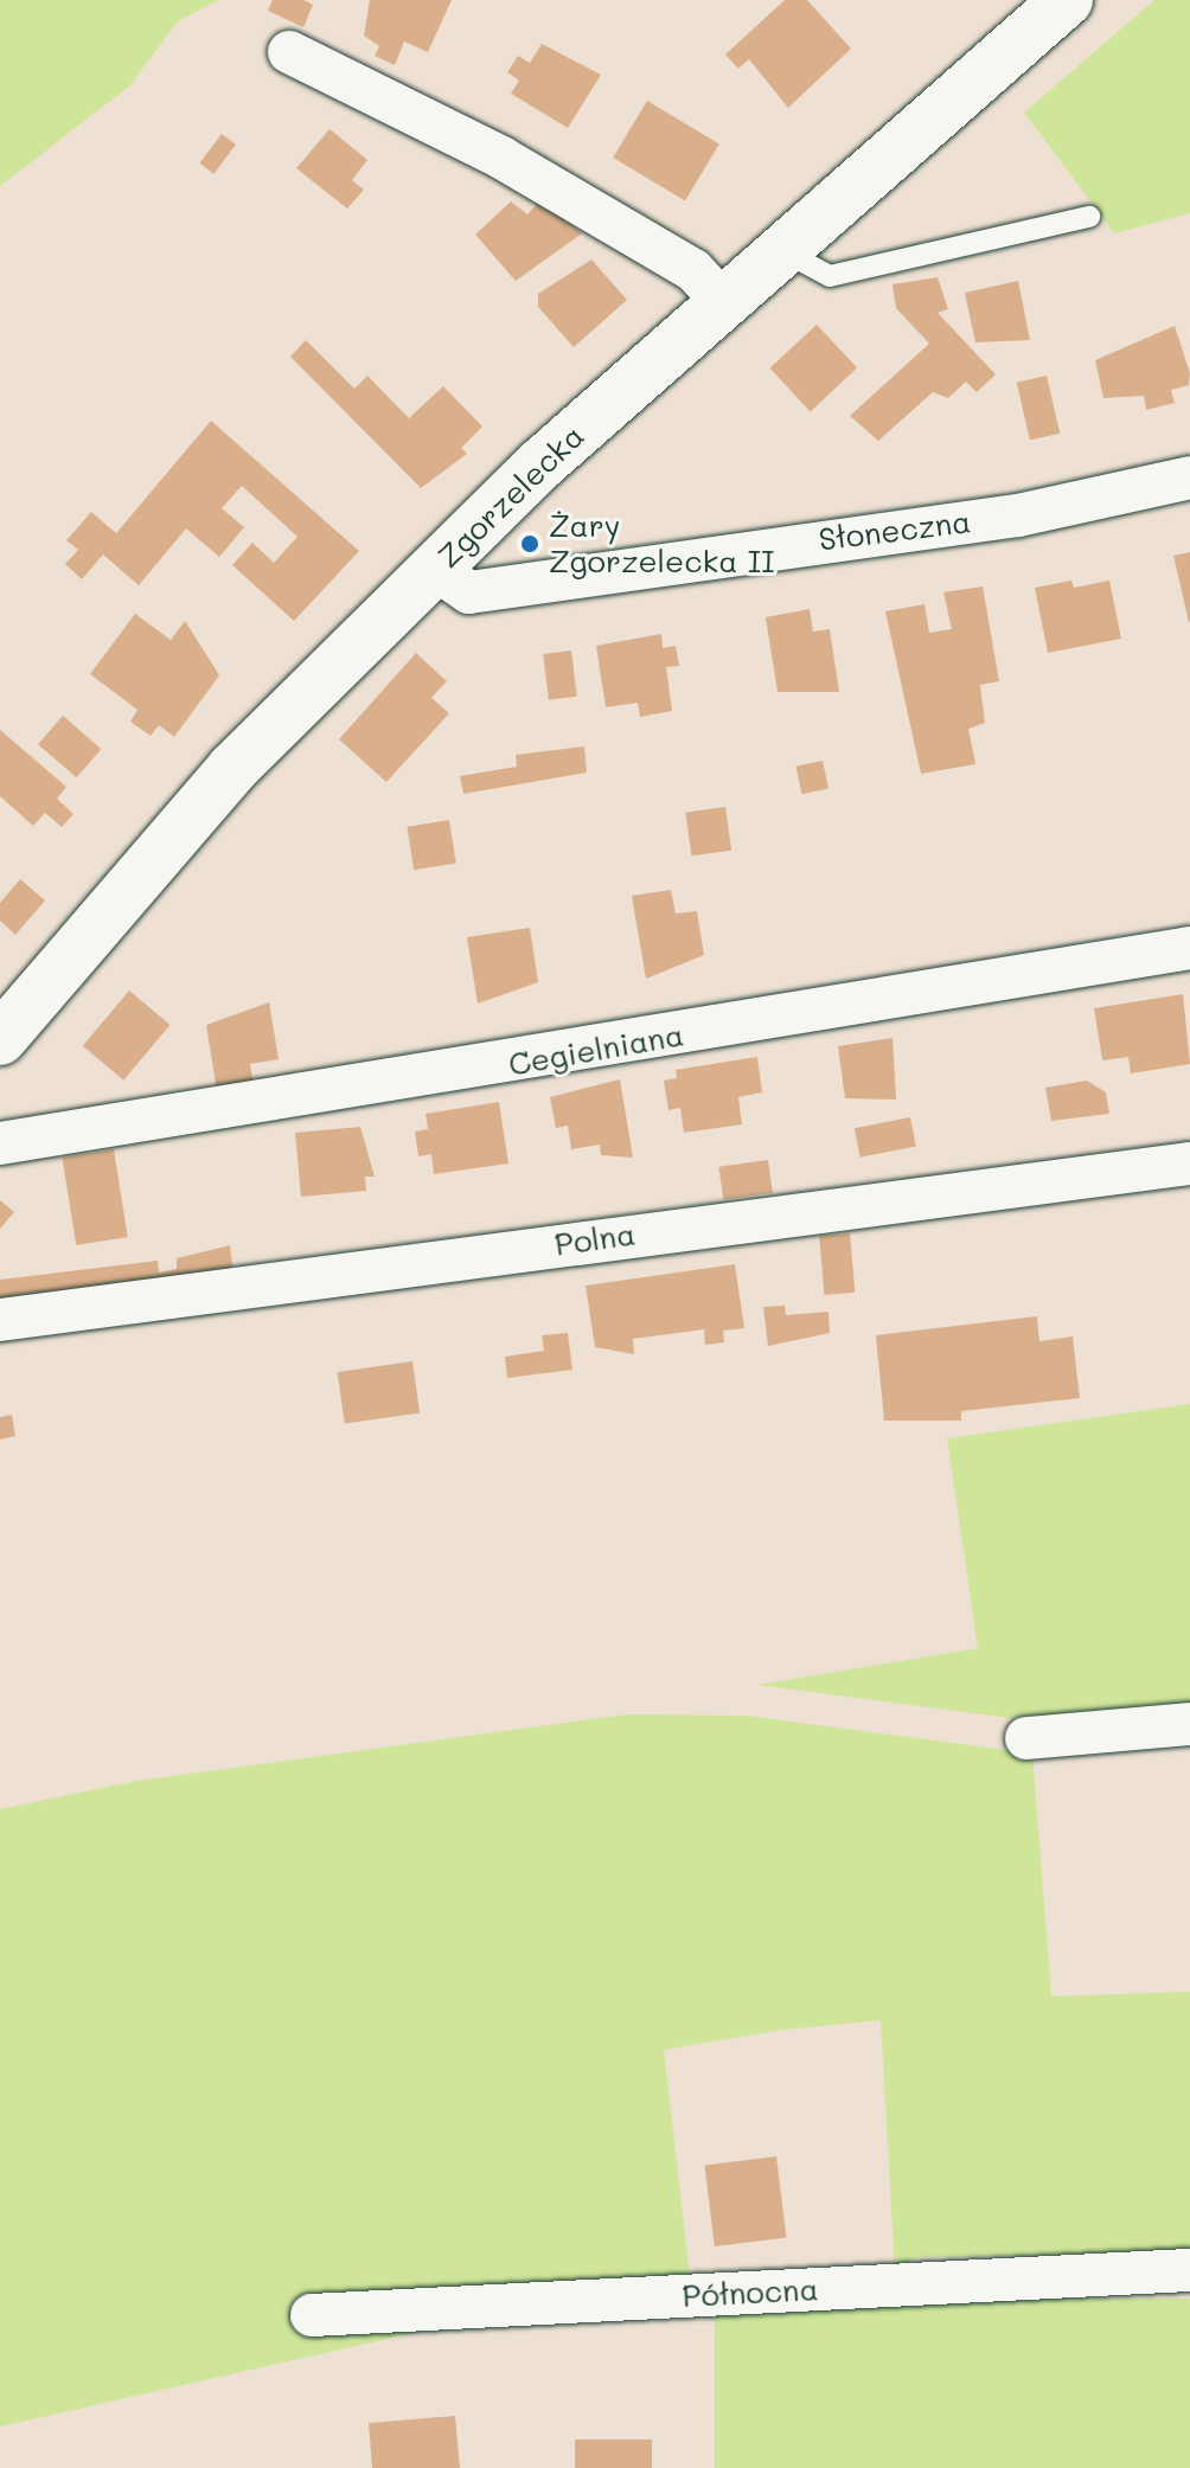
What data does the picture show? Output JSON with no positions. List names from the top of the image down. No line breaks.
{"streets":{"street":["Zgorzelecka","Słoneczna","Cegielniana","Polna","Północna"]},"crossings":[["Zgorzelecka","Słoneczna"]],"places":["Żary Zgorzelecka II"]}
